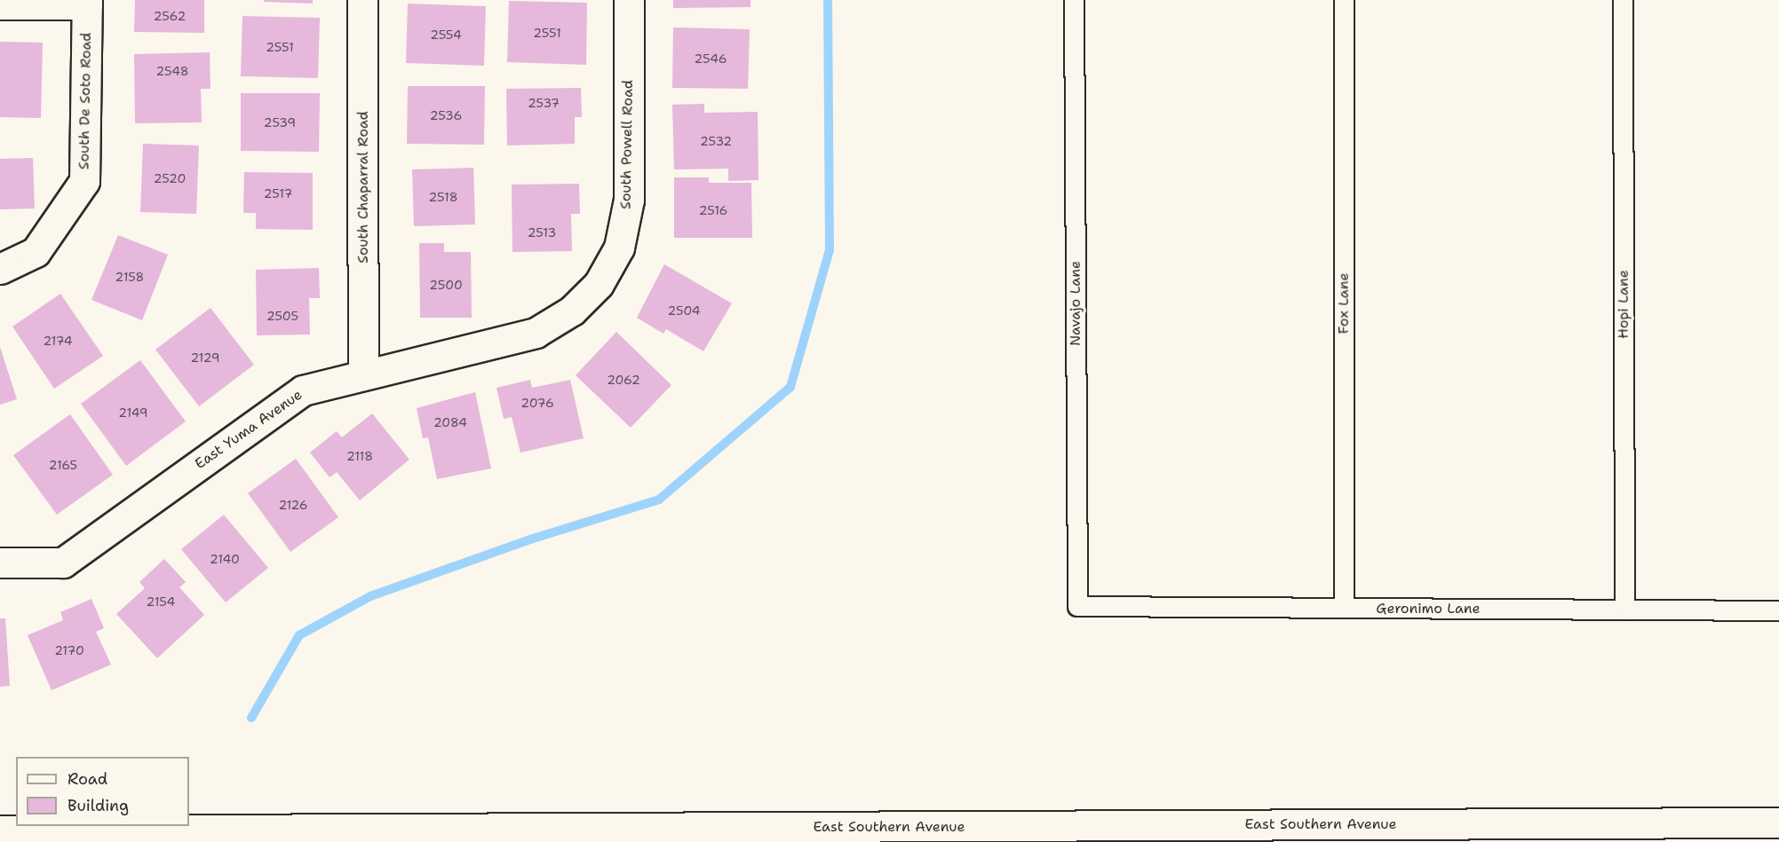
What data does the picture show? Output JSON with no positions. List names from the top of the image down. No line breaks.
{"streets":{"street":["South De Soto Road","South Powell Road","South Chaparral Road","East Yuma Avenue","East Southern Avenue"],"lane":["Navajo Lane","Fox Lane","Hopi Lane","Geronimo Lane"]},"crossings":[["South Powell Road","East Yuma Avenue"],["South Chaparral Road","East Yuma Avenue"],["Navajo Lane","Geronimo Lane"],["Fox Lane","Geronimo Lane"],["Hopi Lane","Geronimo Lane"]],"house_numbers":["2562","2551","2554","2551","2546","2548","2537","2536","2539","2532","2520","2517","2518","2516","2513","2158","2500","2504","2505","2174","2129","2062","2076","2149","2084","2118","2165","2126","2140","2154","2170"],"legend":["Road","Building"]}
